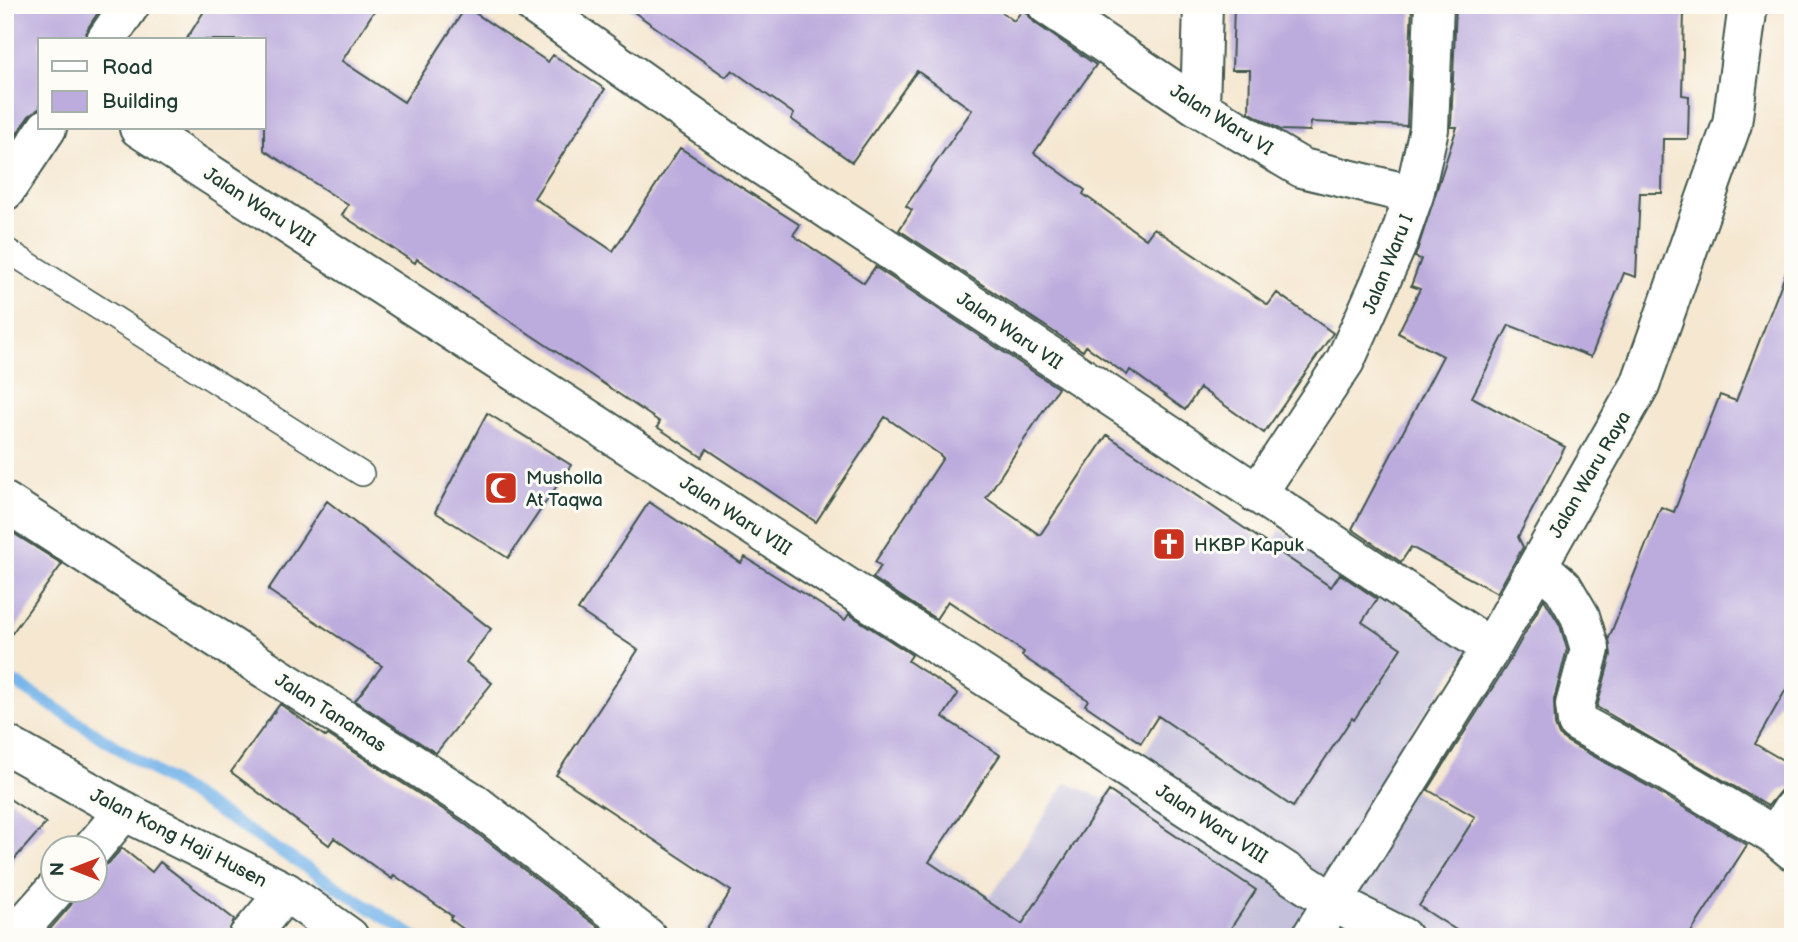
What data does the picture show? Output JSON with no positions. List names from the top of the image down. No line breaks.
{"streets":{"street":["Jalan Waru VI","Jalan Waru VIII","Jalan Waru I","Jalan Waru VII","Jalan Waru Raya","Jalan Tanamas","Jalan Kong Haji Husen"]},"crossings":[["Jalan Waru VI","Jalan Waru I"],["Jalan Waru VIII","Jalan Waru Raya"],["Jalan Waru I","Jalan Waru VII"],["Jalan Waru VII","Jalan Waru Raya"]],"places":{"mosque":["Musholla At Taqwa"],"church":["HKBP Kapuk"]},"legend":["Road","Building"],"north":"left"}
